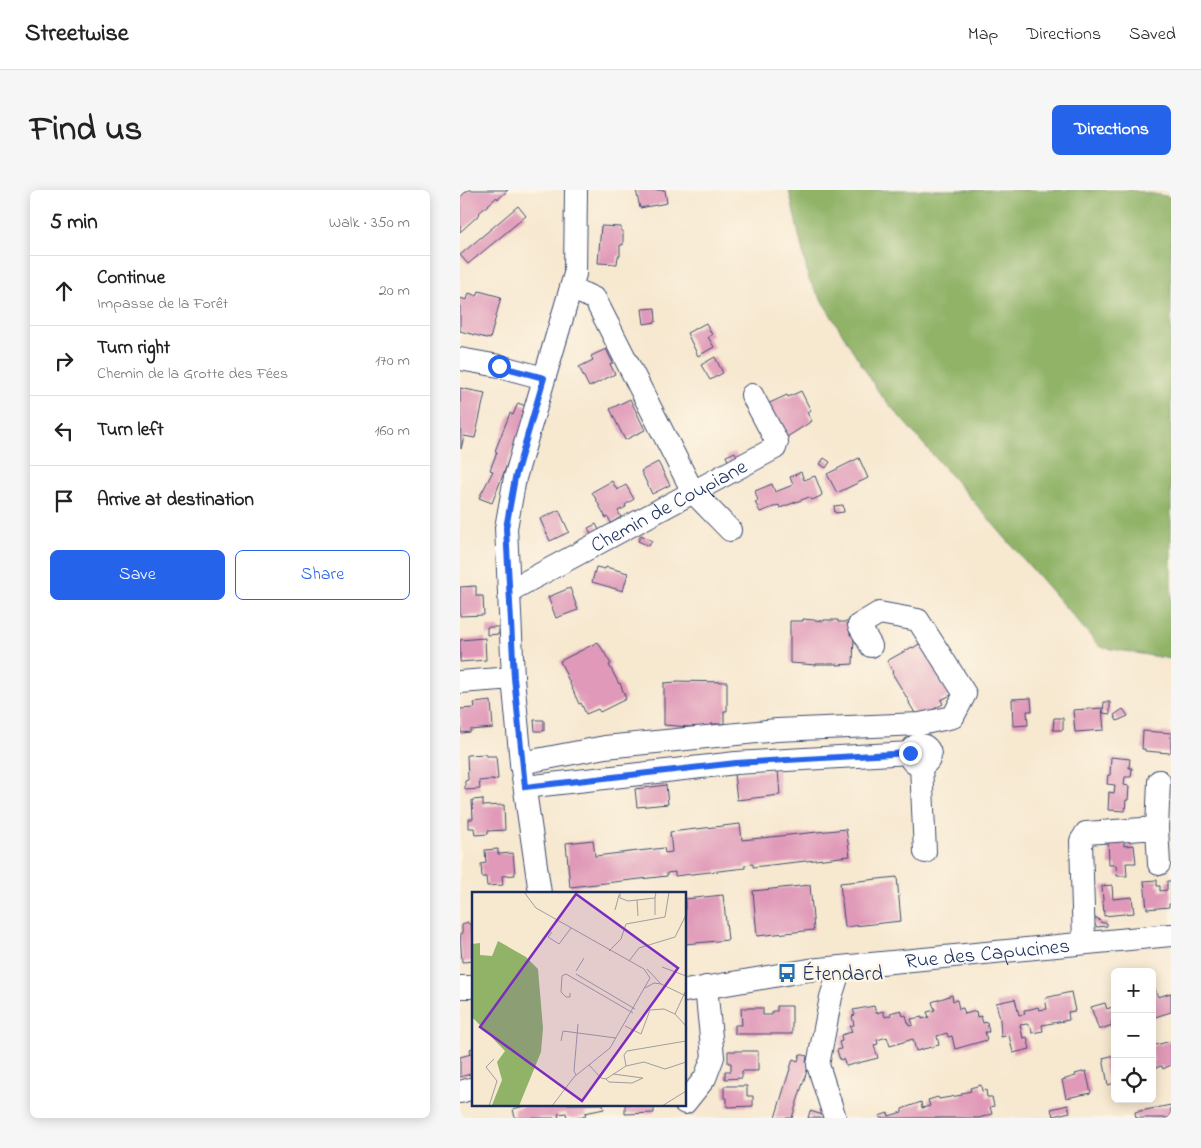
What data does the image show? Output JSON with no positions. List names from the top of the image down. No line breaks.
{"streets":{"street":["Chemin de Coupiane","Rue des Capucines"]},"places":{"bus stop":["Étendard"]},"page":{"header":"Streetwise","nav":["Map","Directions","Saved"],"title":"Find us","buttons":["Directions",["Save","Share"]],"heading":["5 min","Walk · 350 m"],"list":[["Continue","Impasse de la Forêt","20 m"],["Turn right","Chemin de la Grotte des Fées","170 m"],["Turn left","160 m"],"Arrive at destination"],"map_buttons":["+","−"]}}
